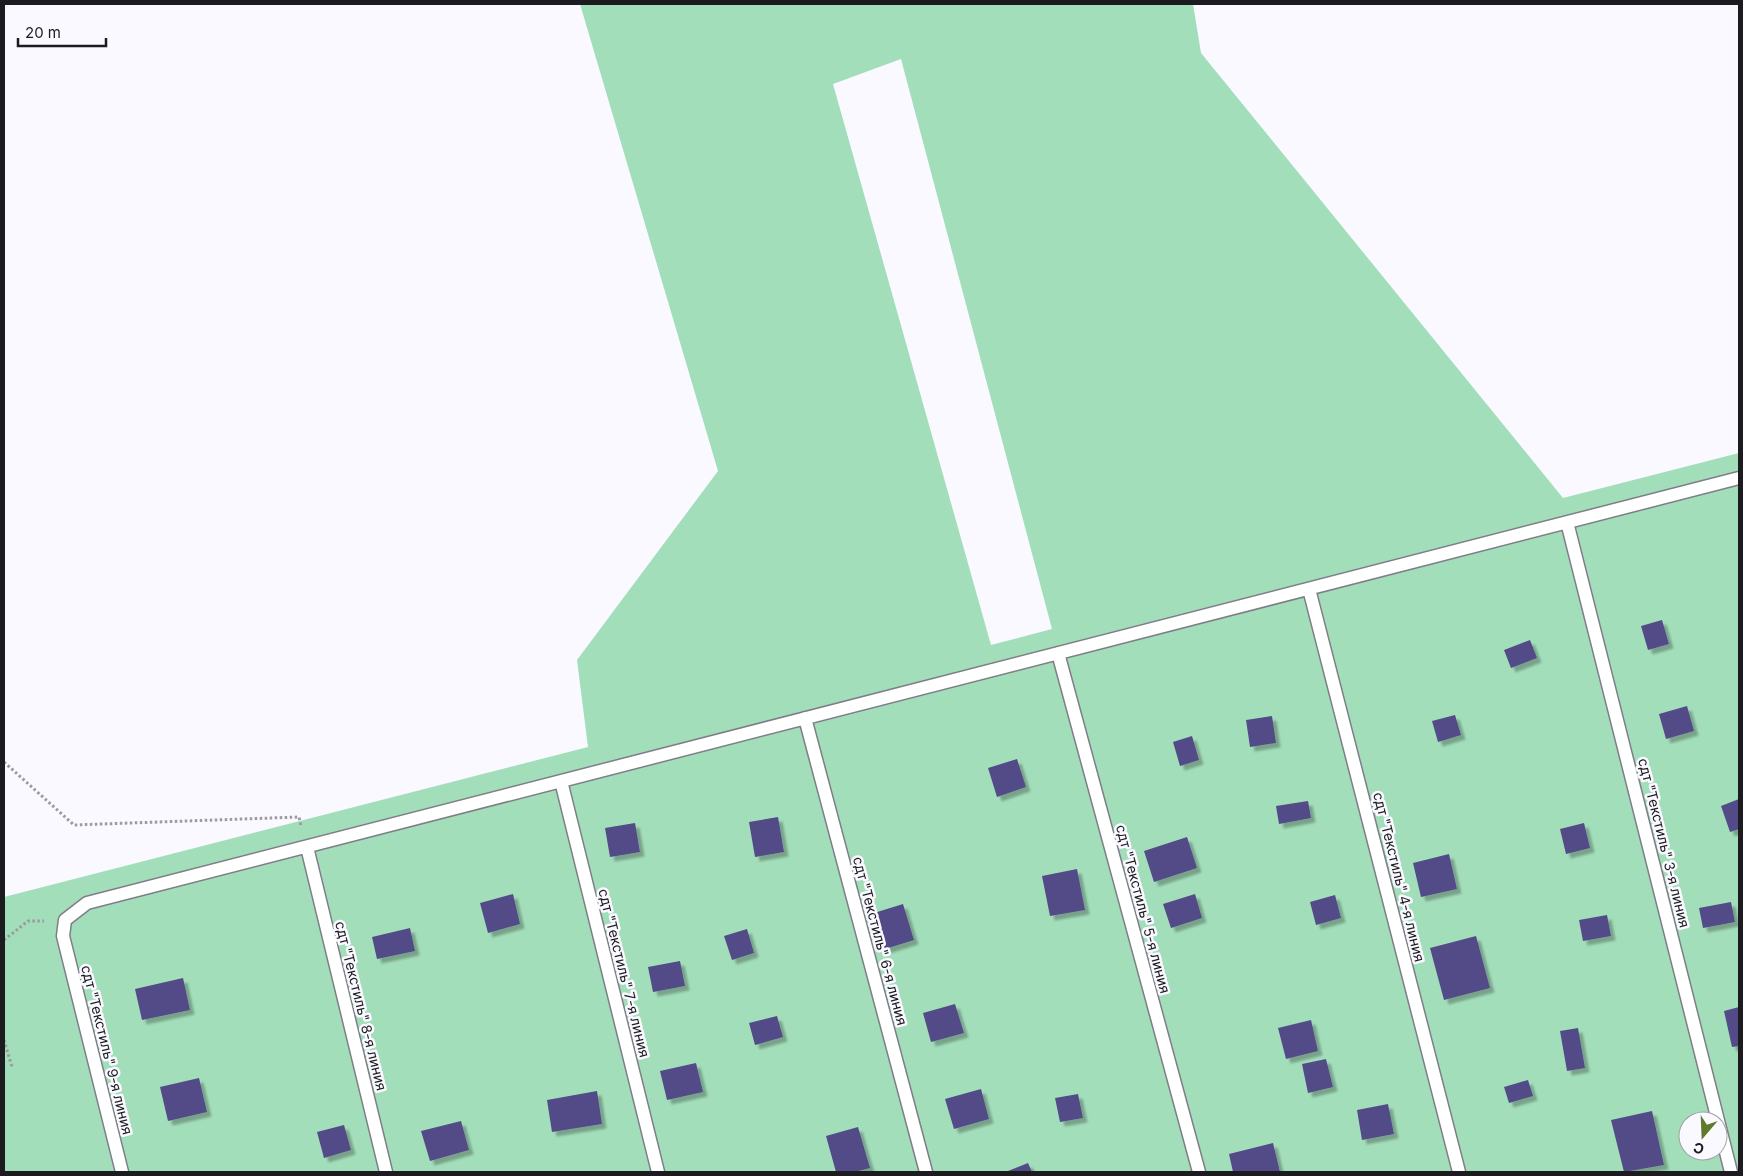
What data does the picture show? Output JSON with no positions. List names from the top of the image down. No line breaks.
{"streets":{"lane":["сдт \"Текстиль\" 3-я линия","сдт \"Текстиль\" 4-я линия","сдт \"Текстиль\" 5-я линия","сдт \"Текстиль\" 6-я линия","сдт \"Текстиль\" 7-я линия","сдт \"Текстиль\" 8-я линия","сдт \"Текстиль\" 9-я линия"]},"scale_bar":"20 m","north":"bottom"}
